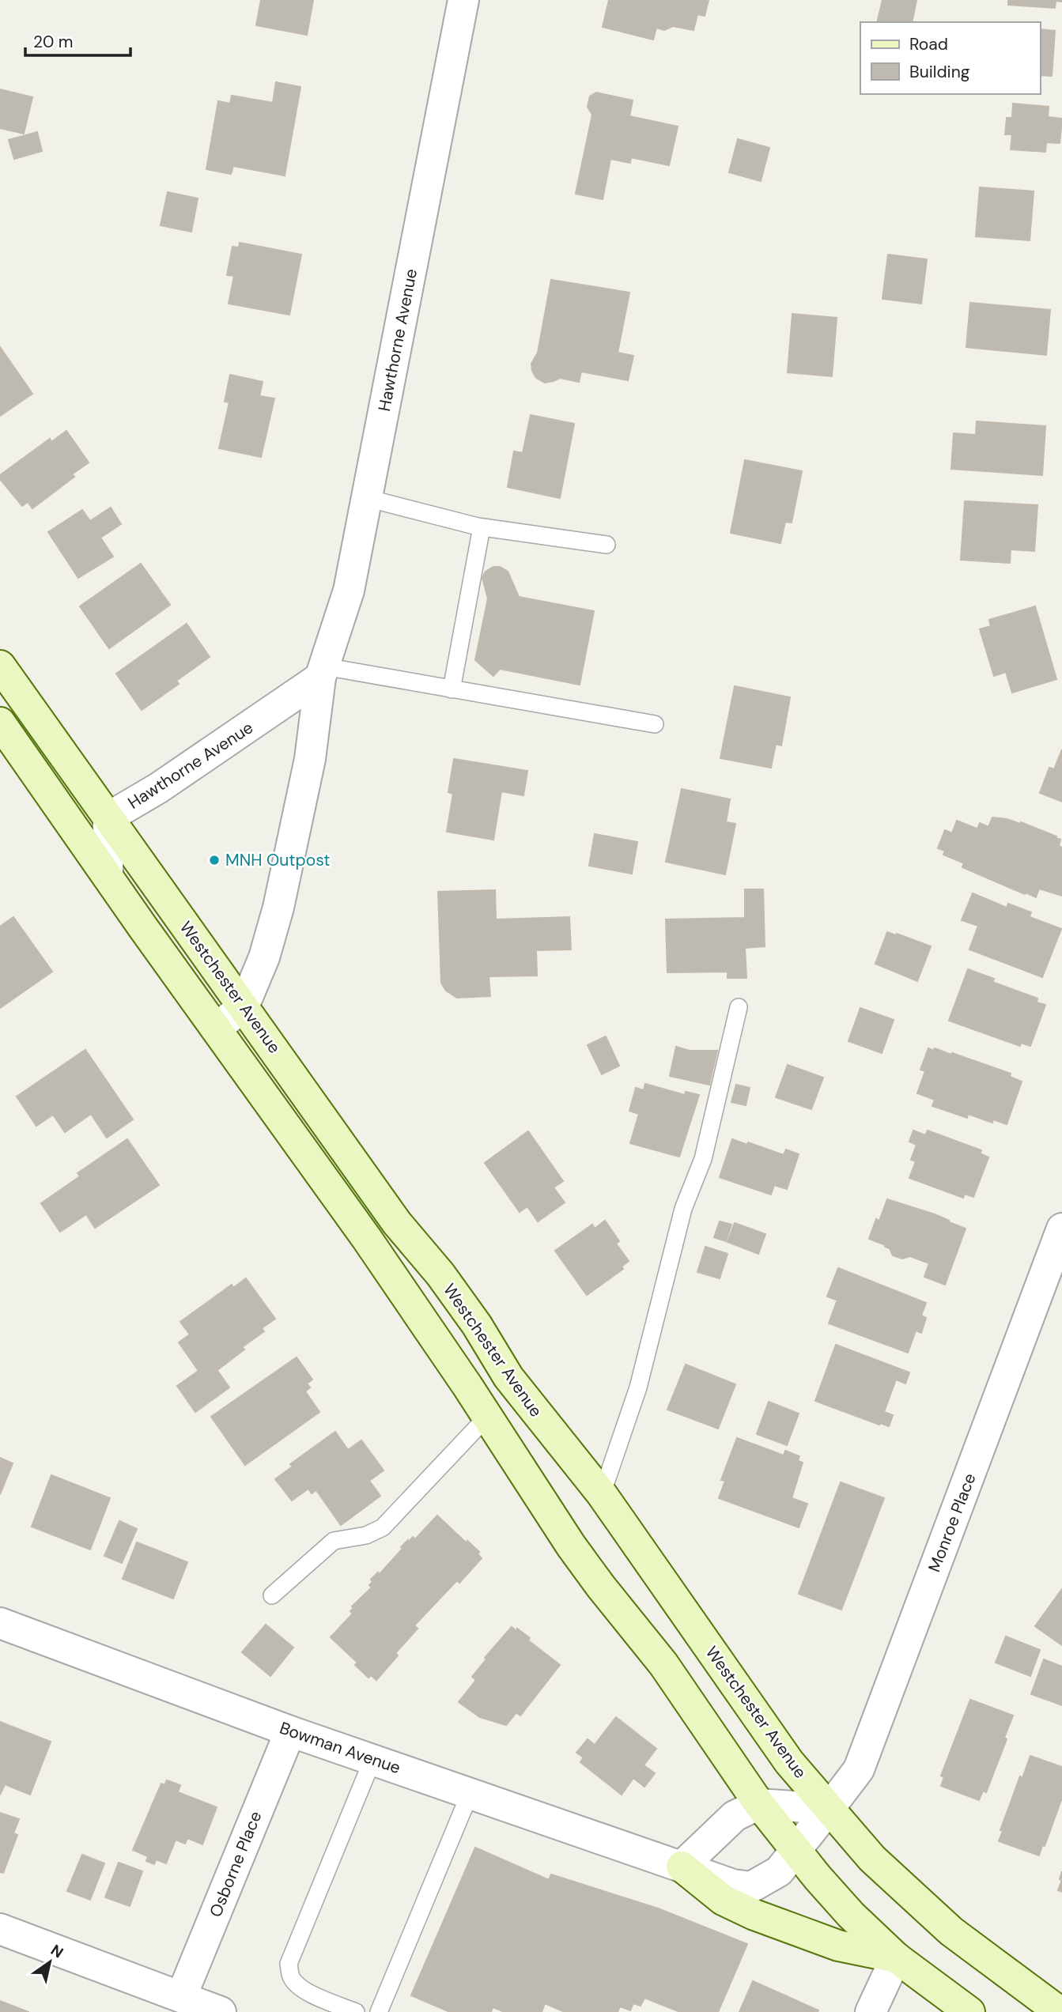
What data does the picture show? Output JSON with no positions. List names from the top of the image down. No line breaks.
{"streets":{"main road":["Westchester Avenue"],"street":["Hawthorne Avenue","Monroe Place","Bowman Avenue","Osborne Place"]},"crossings":[["Hawthorne Avenue","Westchester Avenue"],["Westchester Avenue","Monroe Place"],["Westchester Avenue","Bowman Avenue"],["Monroe Place","Bowman Avenue"],["Bowman Avenue","Osborne Place"]],"places":["MNH Outpost"],"legend":["Road","Building"],"scale_bar":"20 m","north":"top right"}
